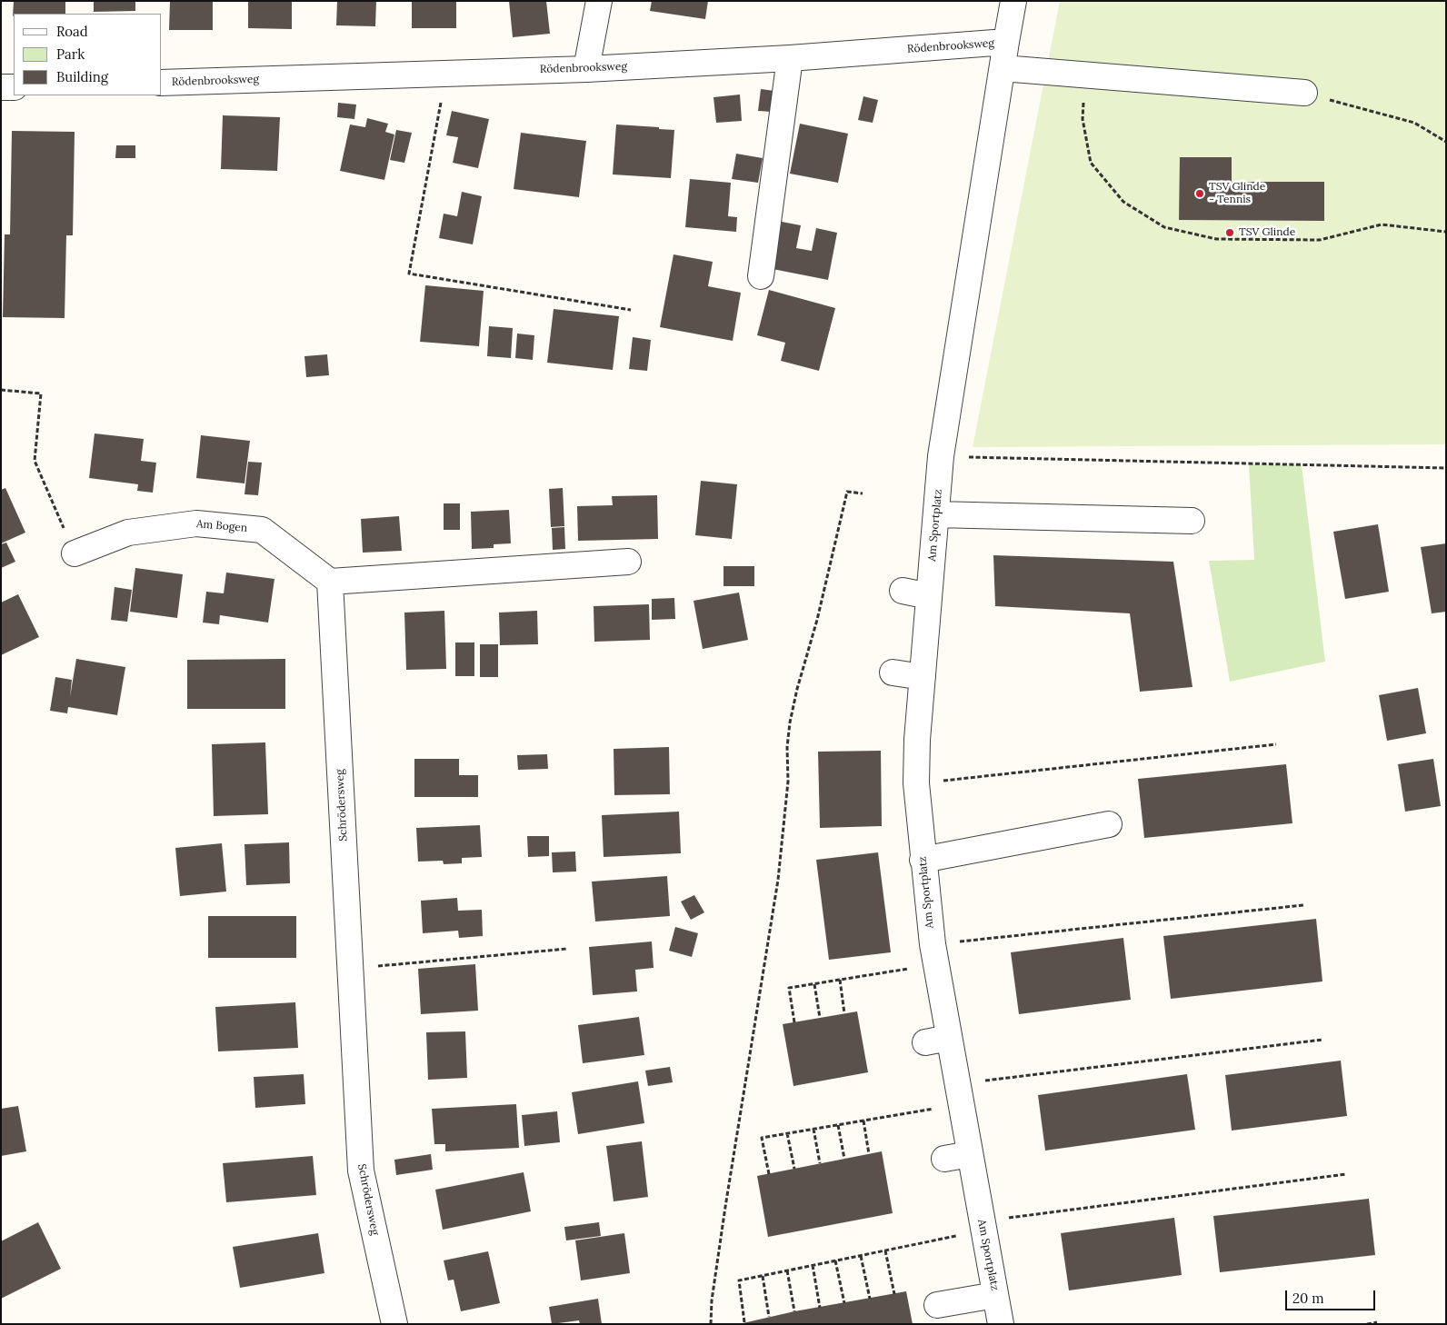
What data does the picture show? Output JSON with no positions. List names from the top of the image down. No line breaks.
{"streets":{"street":["Rödenbrooksweg","Am Sportplatz","Am Bogen","Schrödersweg"]},"crossings":[["Rödenbrooksweg","Am Sportplatz"],["Am Bogen","Schrödersweg"]],"places":["TSV Glinde - Tennis","TSV Glinde"],"legend":["Road","Park","Building"],"scale_bar":"20 m"}
